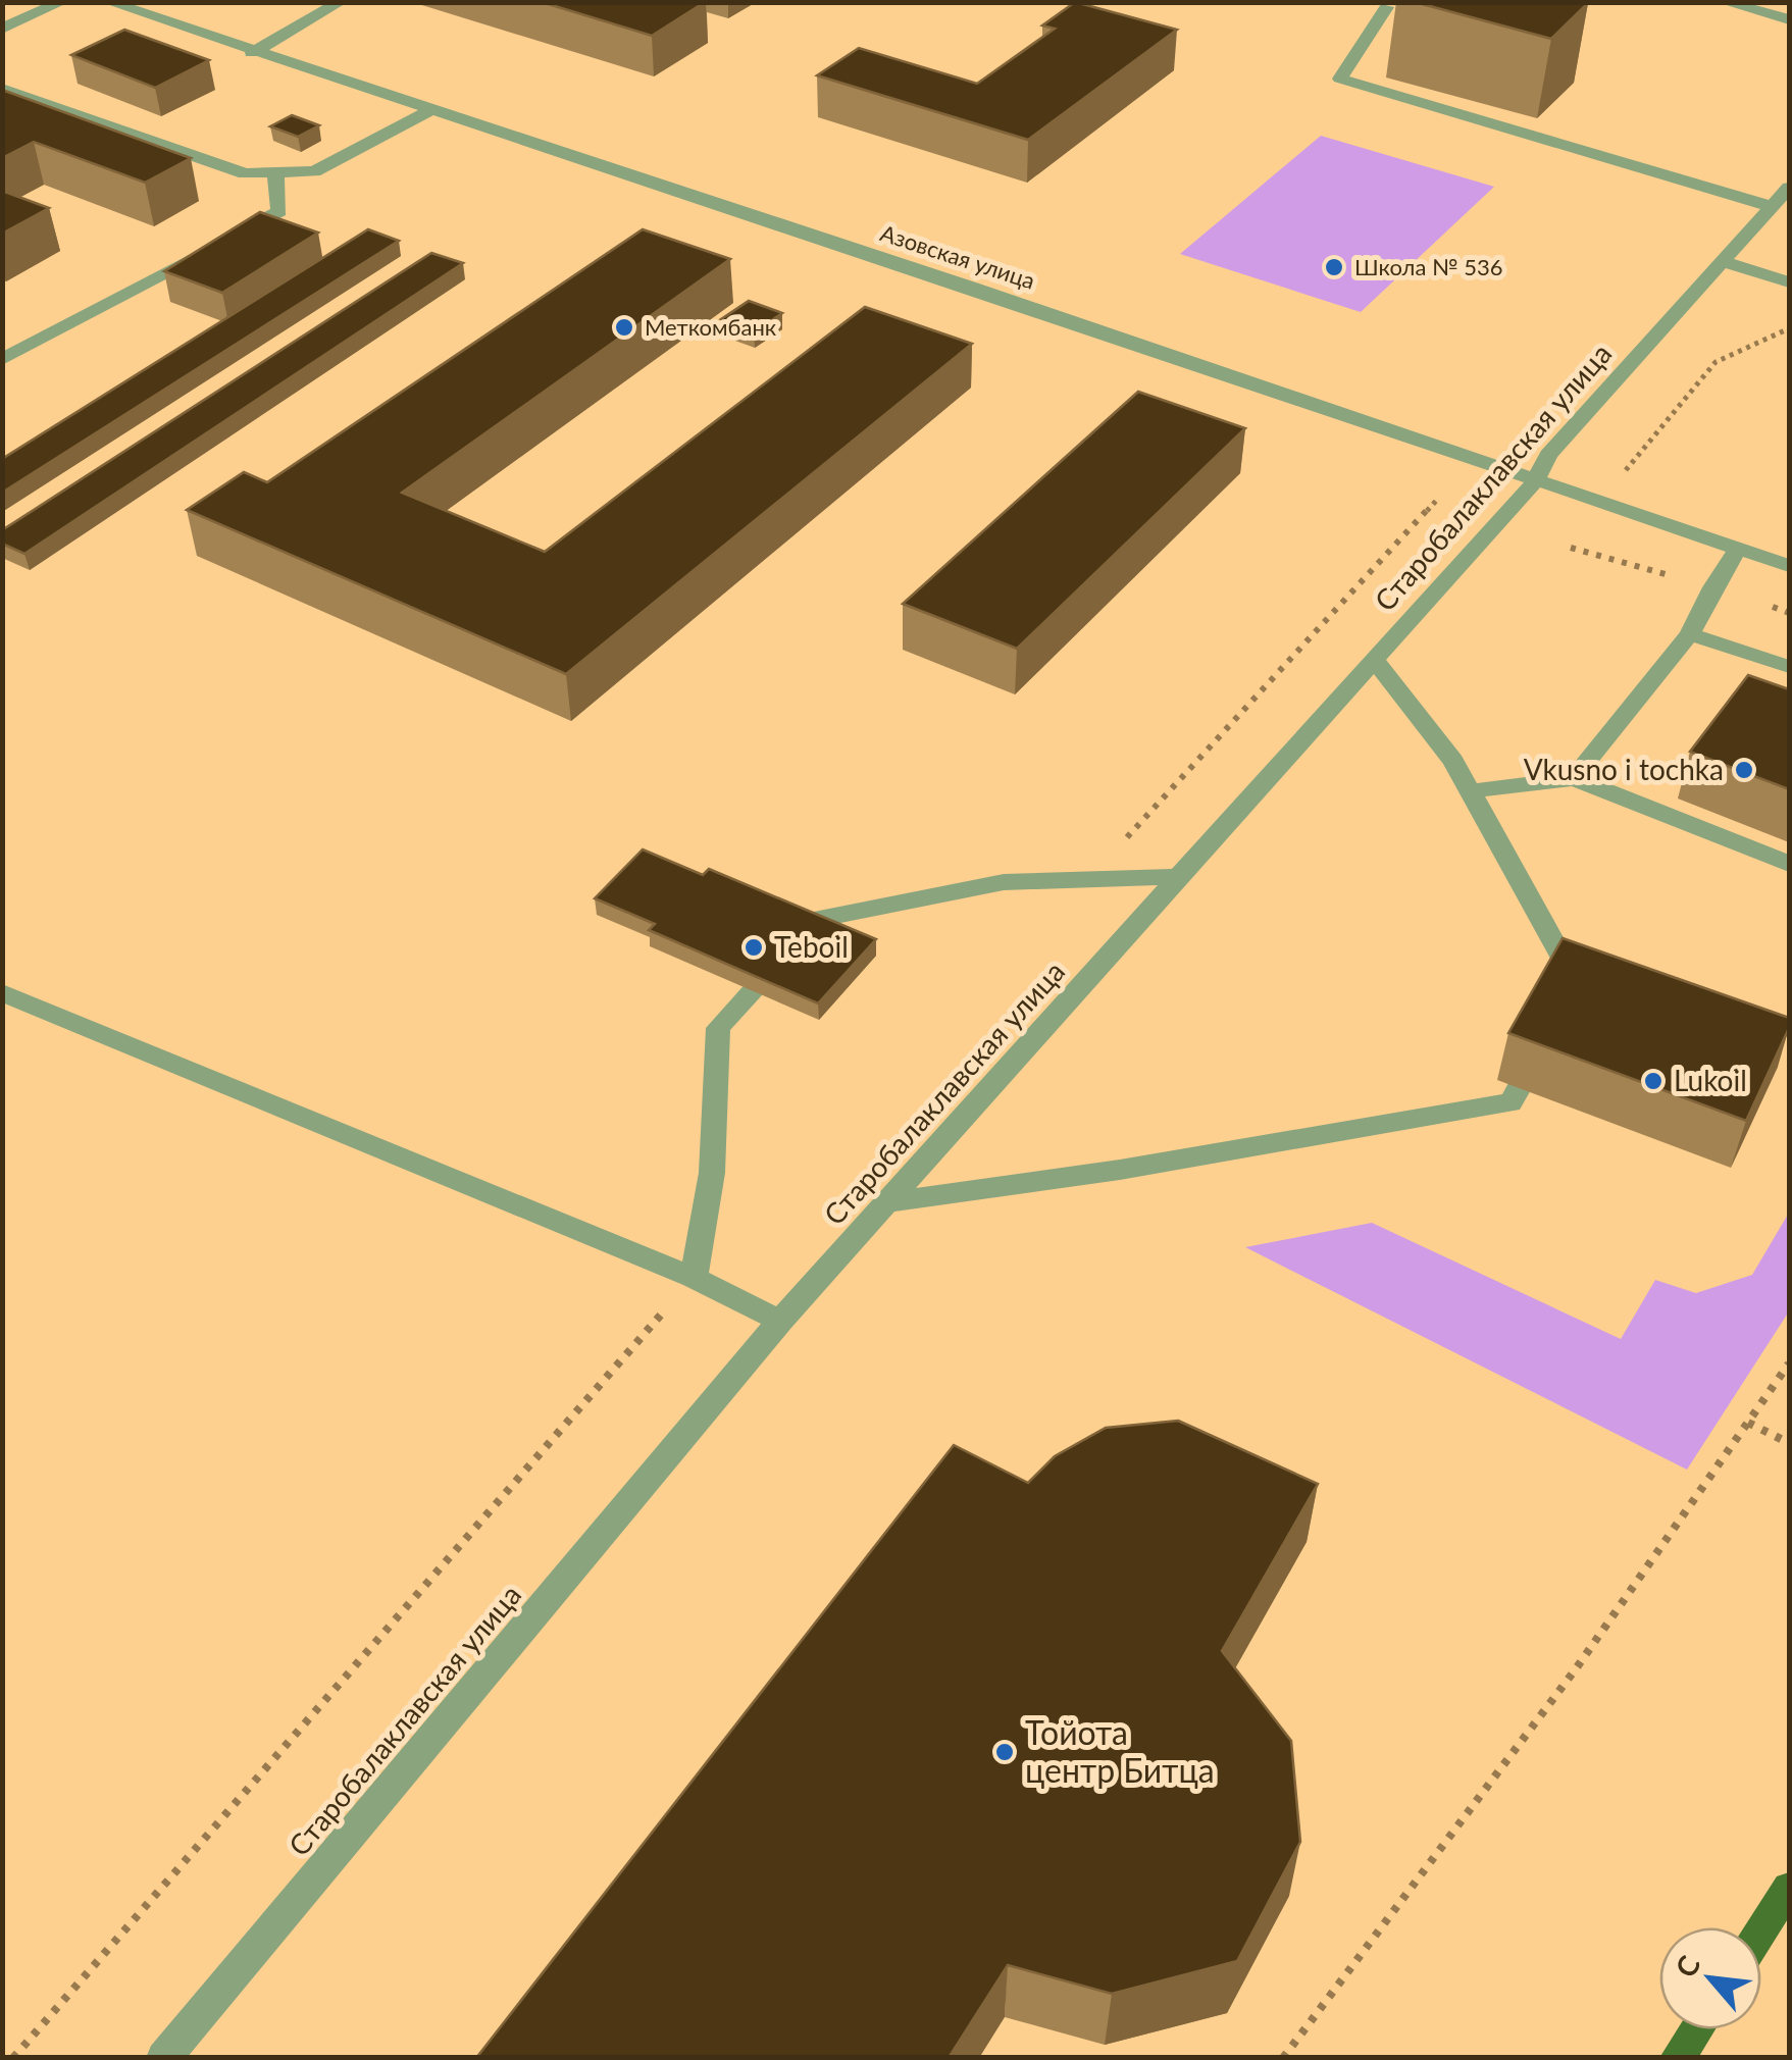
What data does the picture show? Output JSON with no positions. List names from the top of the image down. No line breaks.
{"streets":{"street":["Азовская улица","Старобалаклавская улица"]},"crossings":[["Азовская улица","Старобалаклавская улица"]],"places":["Школа № 536","Меткомбанк","Vkusno i tochka","Teboil","Lukoil","Тойота центр Битца"],"north":"top left"}
